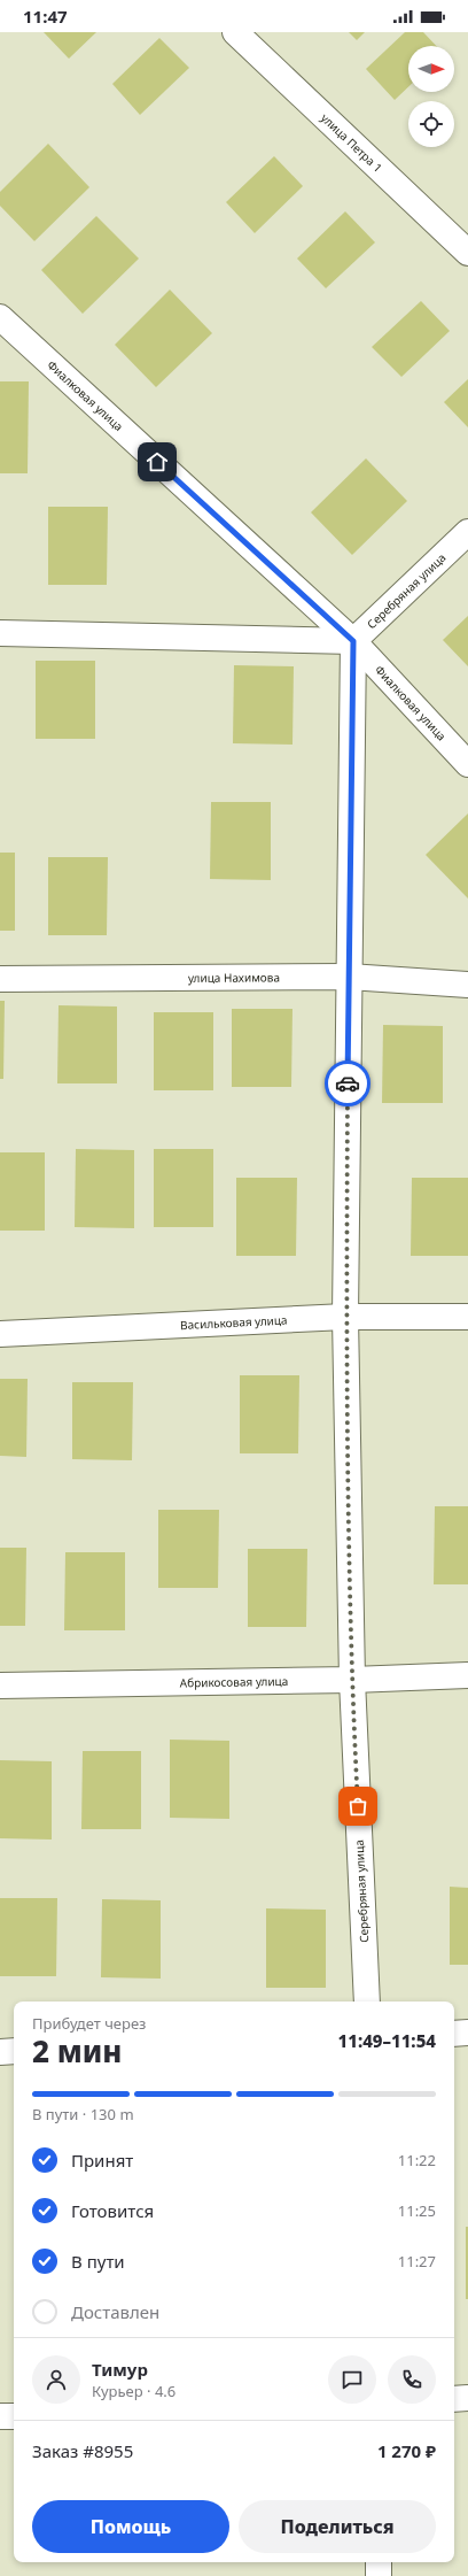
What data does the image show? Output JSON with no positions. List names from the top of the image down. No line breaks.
{"streets":{"street":["улица Петра 1","Фиалковая улица","Серебряная улица","улица Нахимова","Васильковая улица","Абрикосовая улица"]},"crossings":[["Фиалковая улица","Серебряная улица"],["Серебряная улица","улица Нахимова"],["Серебряная улица","Васильковая улица"],["Серебряная улица","Абрикосовая улица"]],"north":"right","page":{"status":"11:47","heading":["2 мин","Прибудет через","11:49–11:54"],"panel":["Тимур","Курьер · 4.6","Заказ #8955","1 270 ₽"],"bar":"В пути · 130 m","list":[["Принят","11:22"],["Готовится","11:25"],["В пути","11:27"],"Доставлен"],"buttons":["Помощь","Поделиться"]}}
